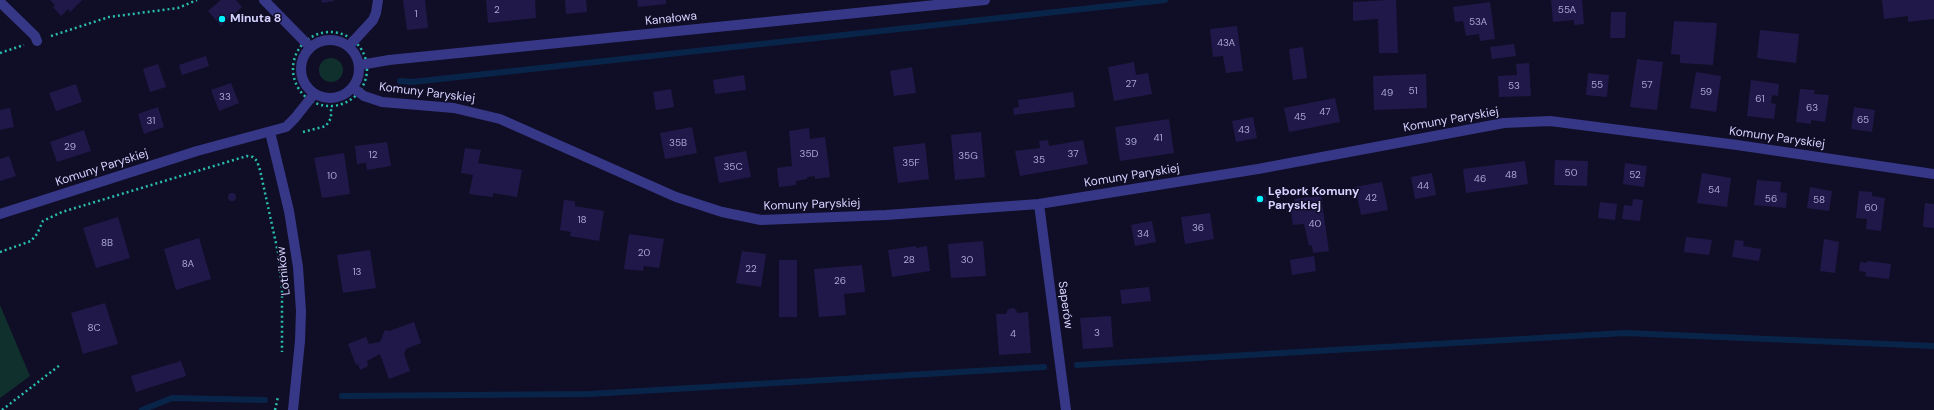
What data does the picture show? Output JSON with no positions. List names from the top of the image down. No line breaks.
{"streets":{"street":["Kanałowa","Komuny Paryskiej","Lotników","Saperów"]},"crossings":[["Kanałowa","Komuny Paryskiej"],["Komuny Paryskiej","Lotników"],["Komuny Paryskiej","Saperów"]],"places":["Minuta 8","Lębork Komuny Paryskiej"],"house_numbers":["2","55A","1","53A","43A","27","55","57","53","51","59","49","33","61","63","47","45","65","31","43","41","39","35B","29","35D","37","12","35G","35","35F","35C","50","48","52","10","46","44","54","42","56","58","60","18","40","36","34","8B","20","28","30","8A","22","13","26","8C","3","4"]}
